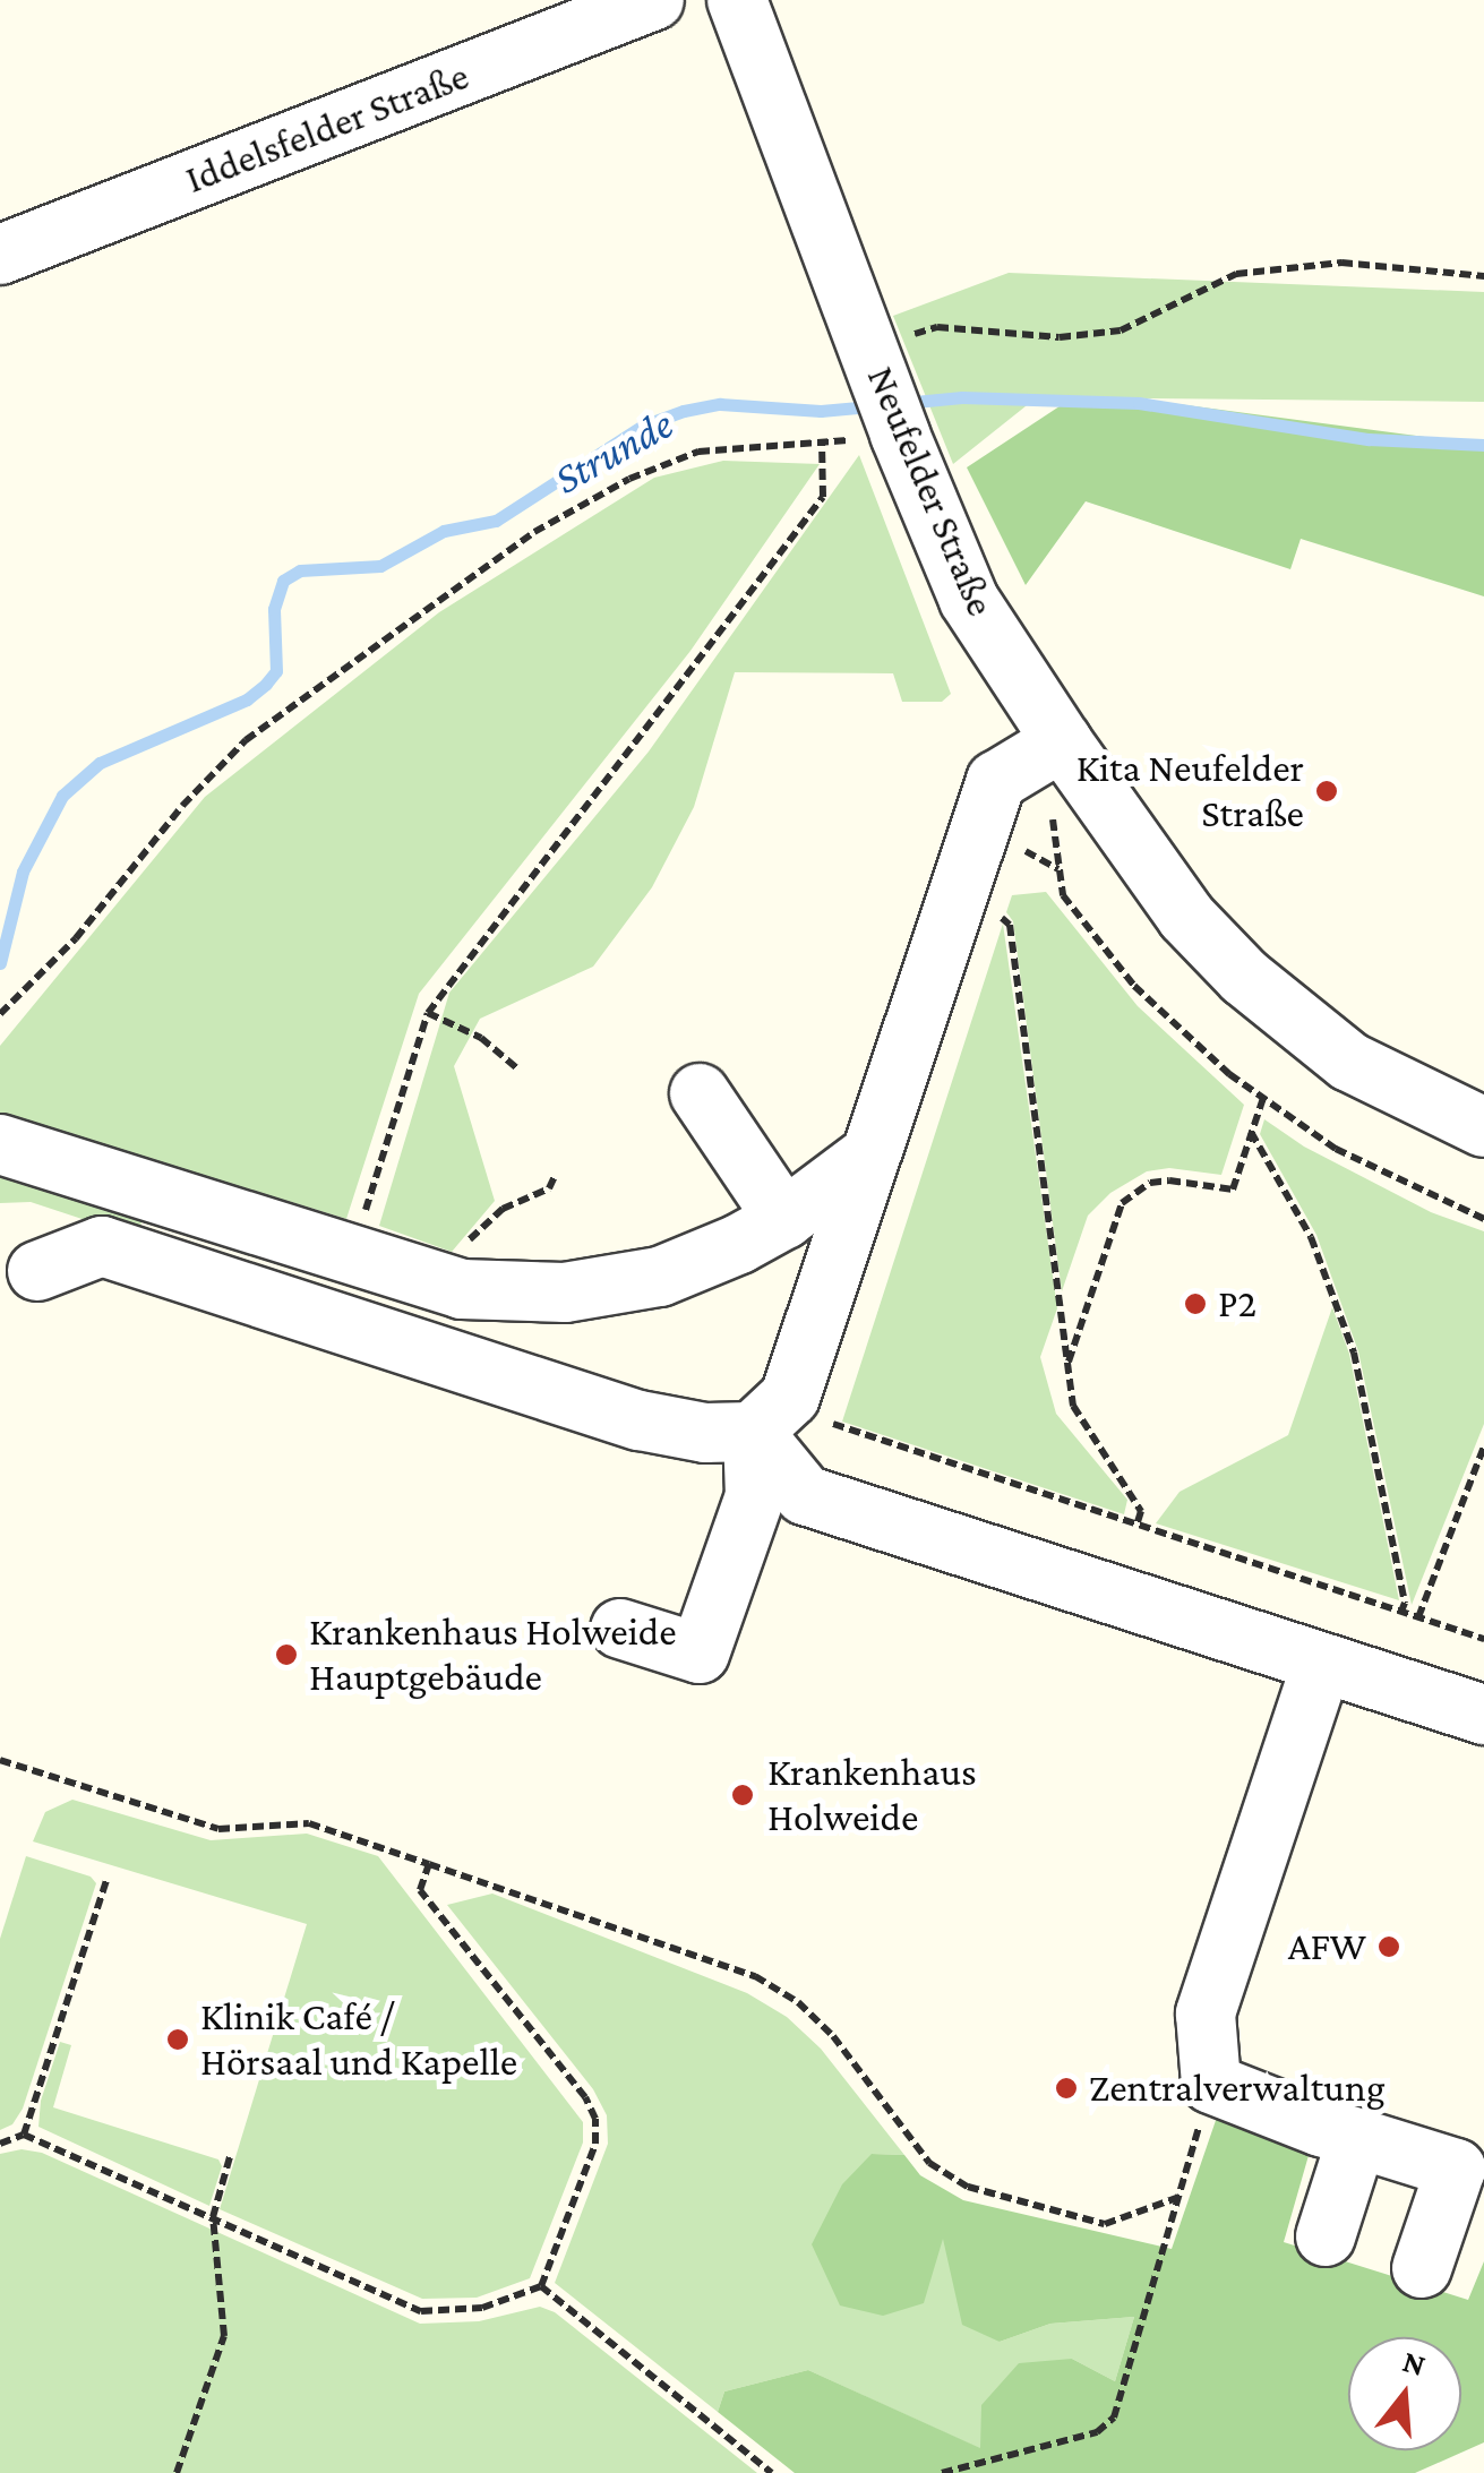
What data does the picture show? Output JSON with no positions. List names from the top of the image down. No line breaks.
{"streets":{"street":["Iddelsfelder Straße","Neufelder Straße"]},"water":["Strunde"],"places":["Kita Neufelder Straße","P2","Krankenhaus Holweide Hauptgebäude","Krankenhaus Holweide","AFW","Klinik Café / Hörsaal und Kapelle","Zentralverwaltung"],"north":"top"}
